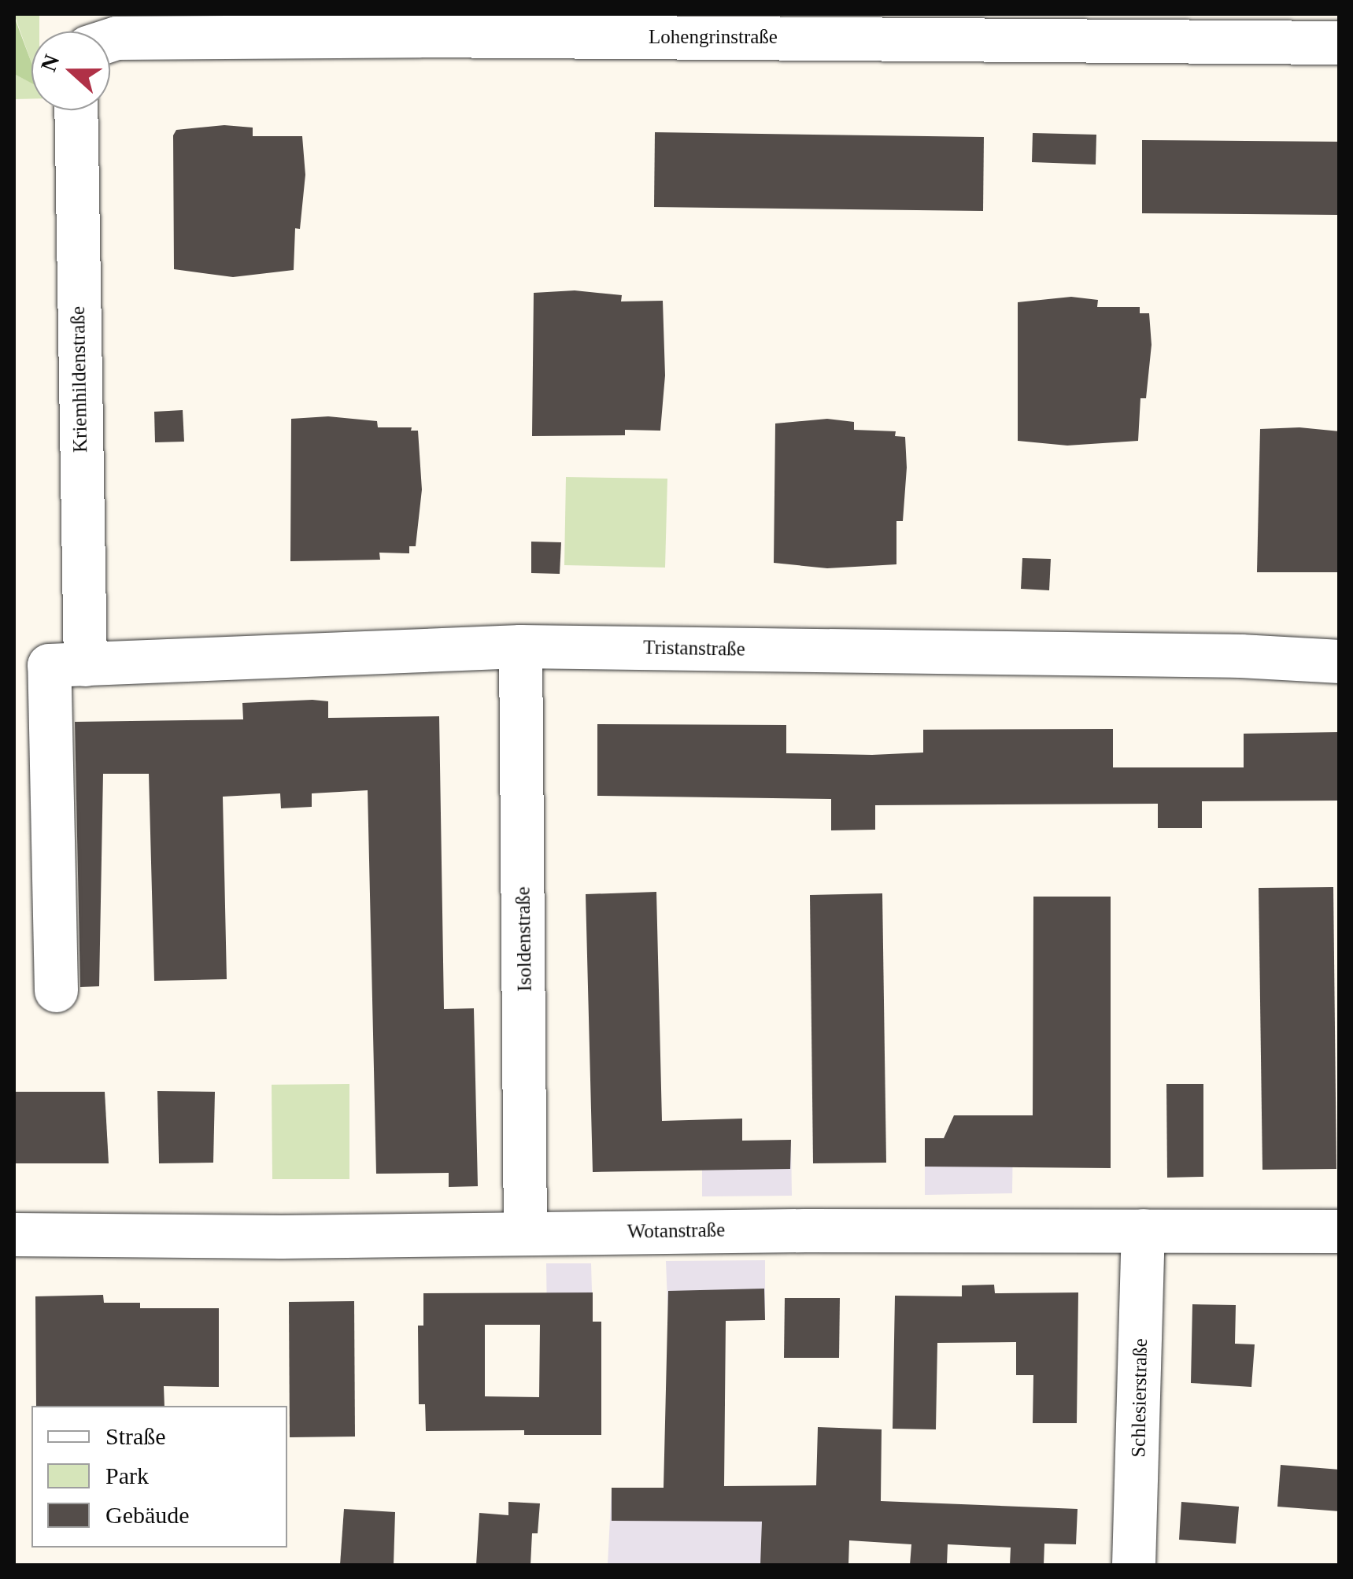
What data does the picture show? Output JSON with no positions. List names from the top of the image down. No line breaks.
{"streets":{"street":["Lohengrinstraße","Kriemhildenstraße","Tristanstraße","Isoldenstraße","Wotanstraße","Schlesierstraße"]},"crossings":[["Kriemhildenstraße","Tristanstraße"],["Tristanstraße","Isoldenstraße"],["Isoldenstraße","Wotanstraße"],["Wotanstraße","Schlesierstraße"]],"legend":["Straße","Park","Gebäude"],"north":"left"}
